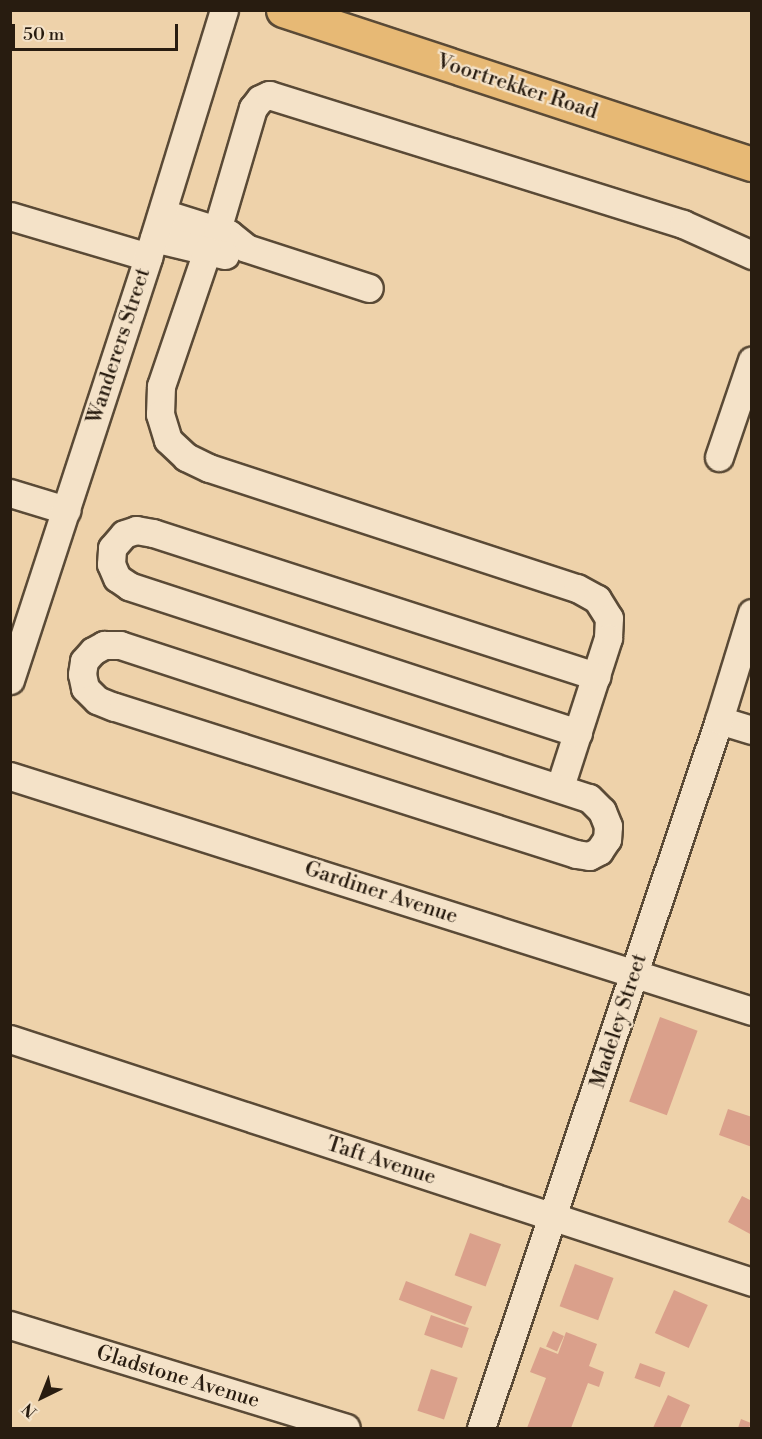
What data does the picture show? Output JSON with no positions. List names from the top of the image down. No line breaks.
{"streets":{"main road":["Voortrekker Road"],"street":["Wanderers Street","Gardiner Avenue","Madeley Street","Taft Avenue","Gladstone Avenue"]},"crossings":[["Gardiner Avenue","Madeley Street"],["Madeley Street","Taft Avenue"]],"scale_bar":"50 m","north":"bottom left"}
